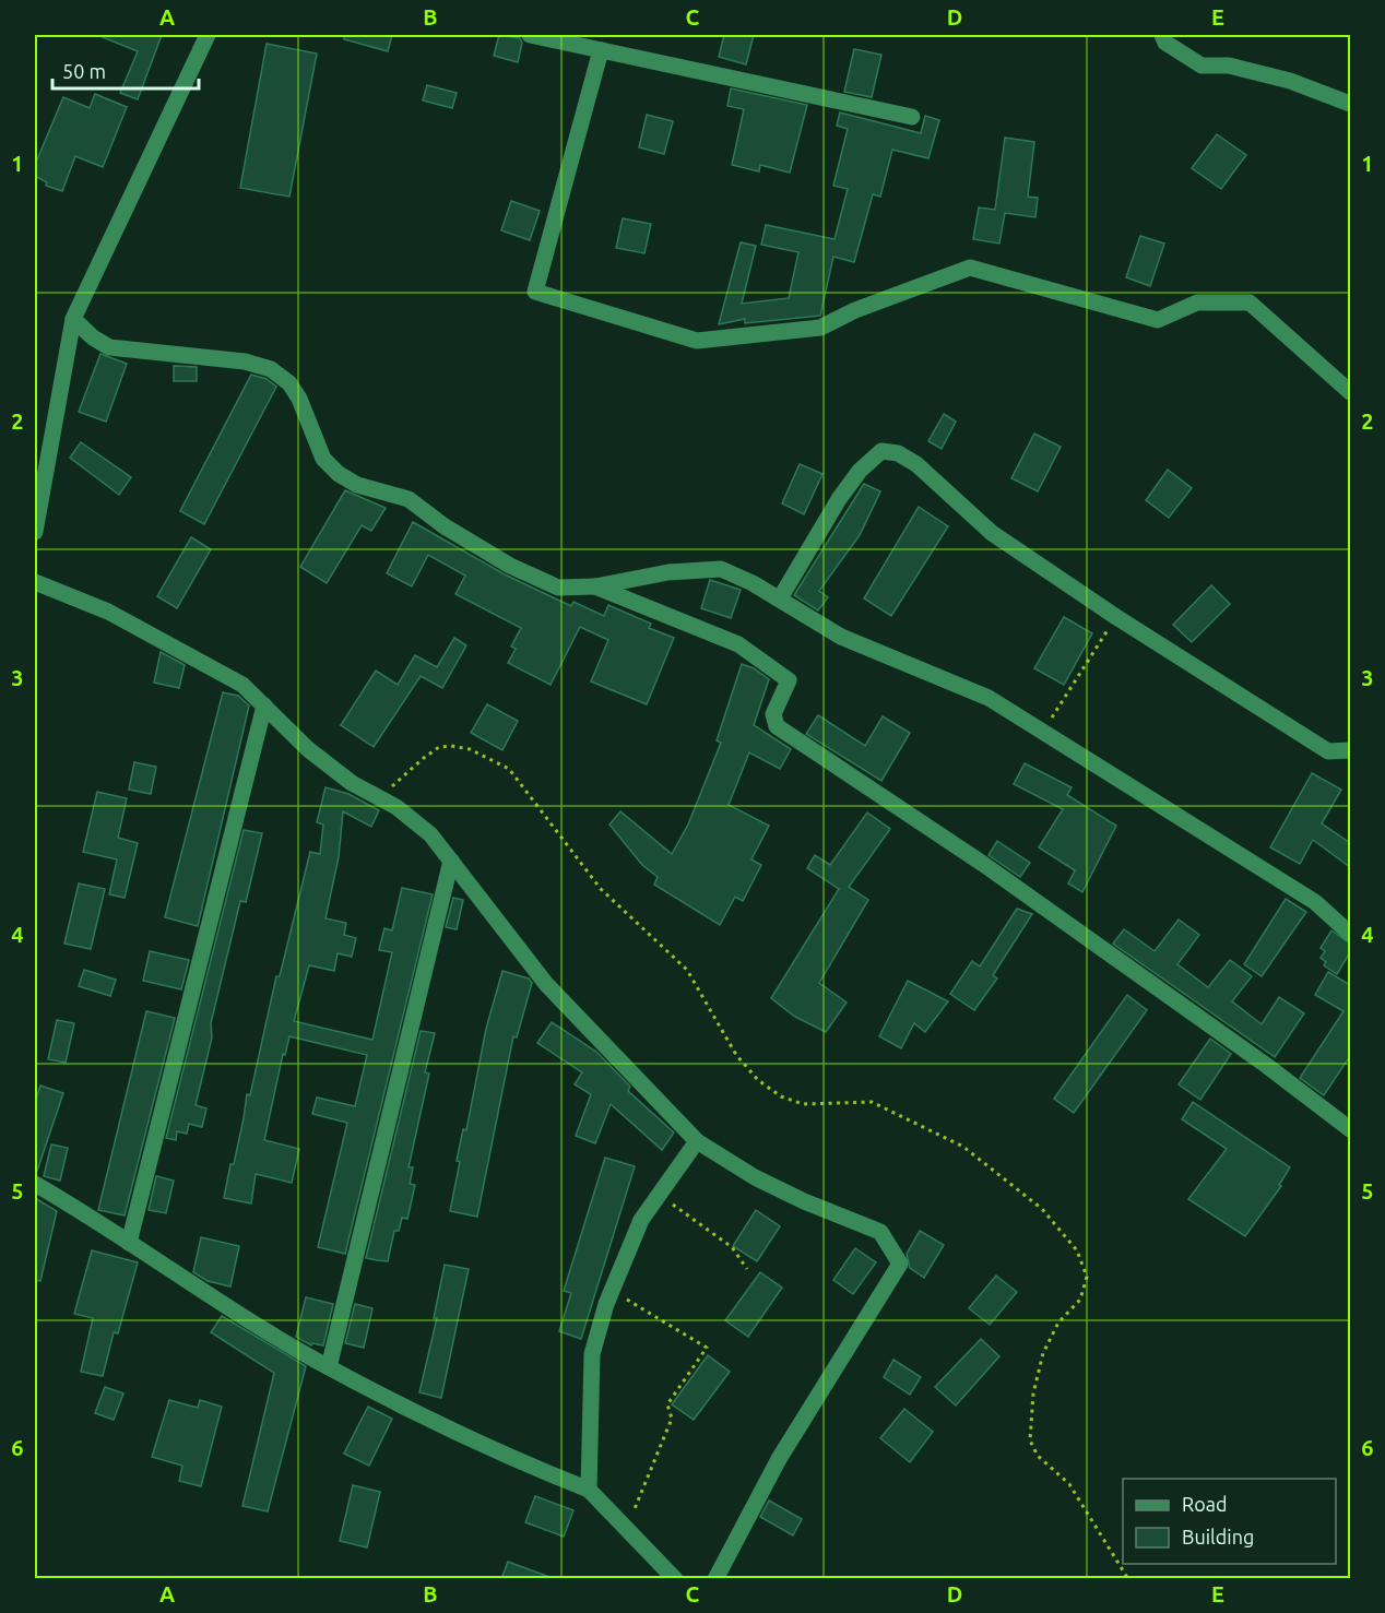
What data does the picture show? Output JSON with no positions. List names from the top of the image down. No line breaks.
{"legend":["Road","Building"],"scale_bar":"50 m","grid":{"columns":["A","B","C","D","E"],"rows":["1","2","3","4","5","6"]}}
